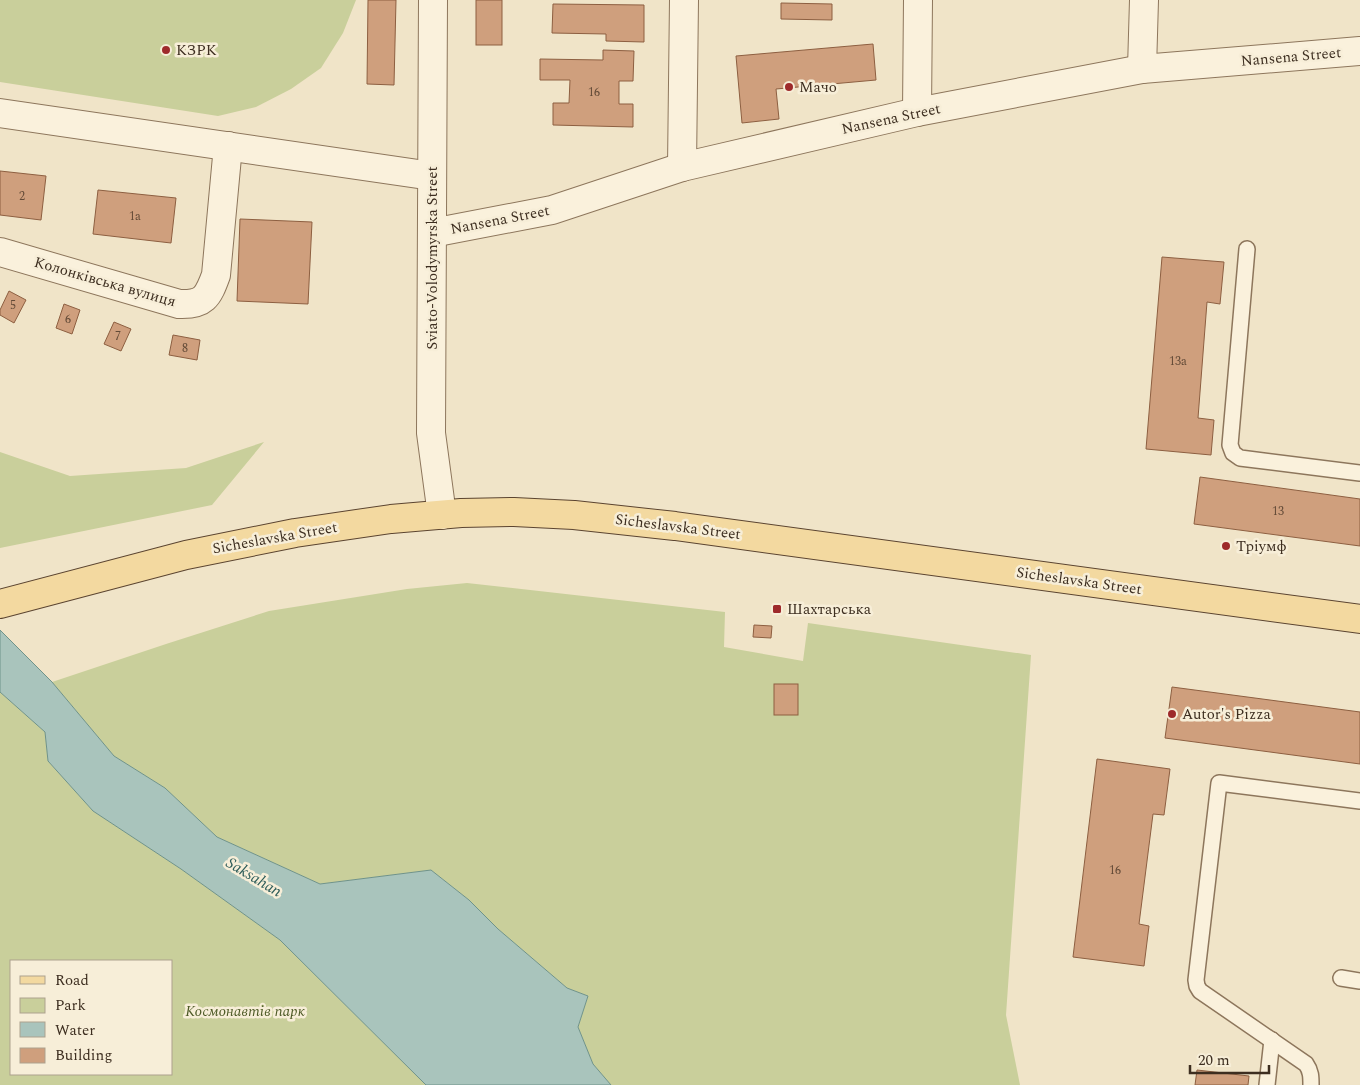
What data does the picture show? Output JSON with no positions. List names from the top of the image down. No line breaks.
{"streets":{"main road":["Sicheslavska Street"],"street":["Nansena Street","Sviato-Volodymyrska Street","Колонківська вулиця"]},"crossings":[["Nansena Street","Sviato-Volodymyrska Street"],["Sviato-Volodymyrska Street","Sicheslavska Street"]],"water":["Saksahan"],"parks":["Космонавтів парк"],"places":{"other":["КЗРК","Мачо","Тріумф","Autor's Pizza"],"transit":["Шахтарська"]},"house_numbers":["16","2","1а","5","6","7","8","13а","13","16"],"legend":["Road","Park","Water","Building"],"scale_bar":"20 m"}
